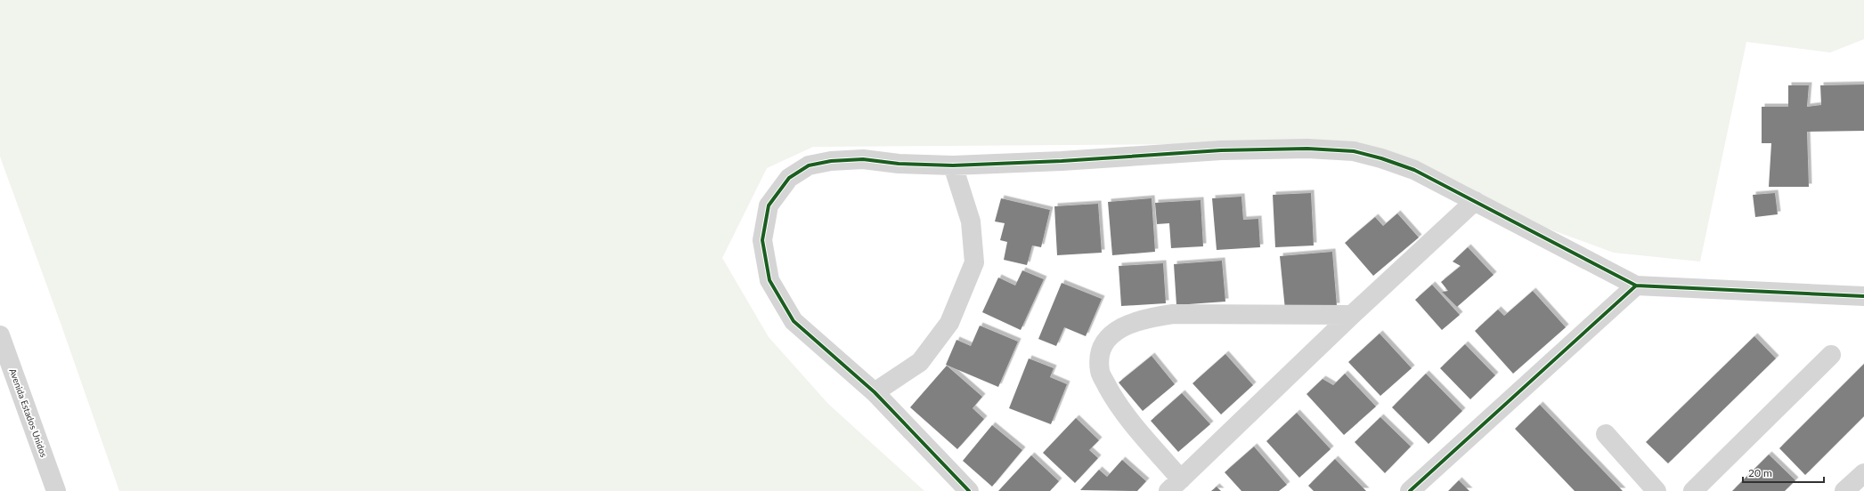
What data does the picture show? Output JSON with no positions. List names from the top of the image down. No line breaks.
{"streets":{"street":["Avenida Estados Unidos"]},"scale_bar":"20 m"}
